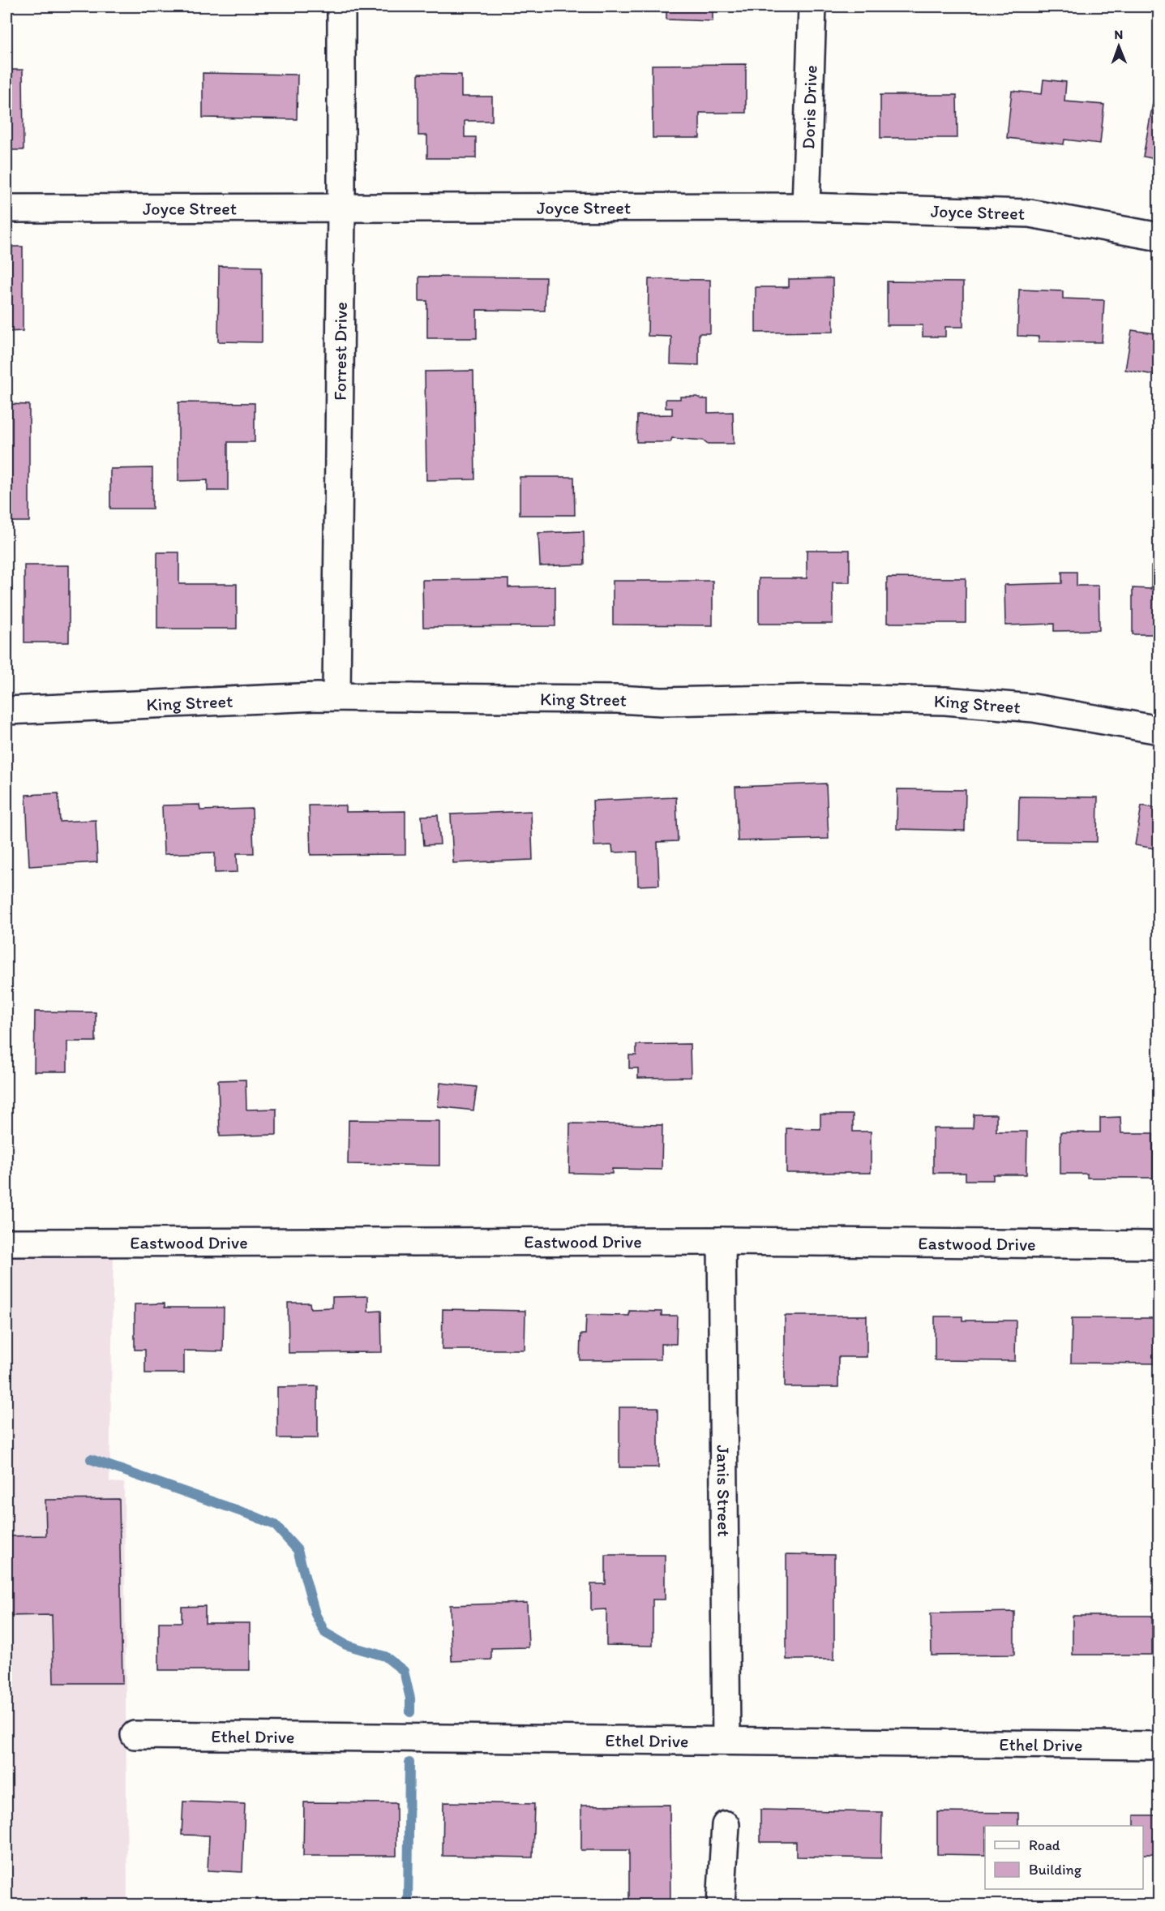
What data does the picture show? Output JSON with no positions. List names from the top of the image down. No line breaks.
{"streets":{"street":["Doris Drive","Joyce Street","Forrest Drive","King Street","Eastwood Drive","Janis Street","Ethel Drive"]},"crossings":[["Doris Drive","Joyce Street"],["Joyce Street","Forrest Drive"],["Forrest Drive","King Street"],["Eastwood Drive","Janis Street"],["Janis Street","Ethel Drive"]],"legend":["Road","Building"],"north":"top"}
